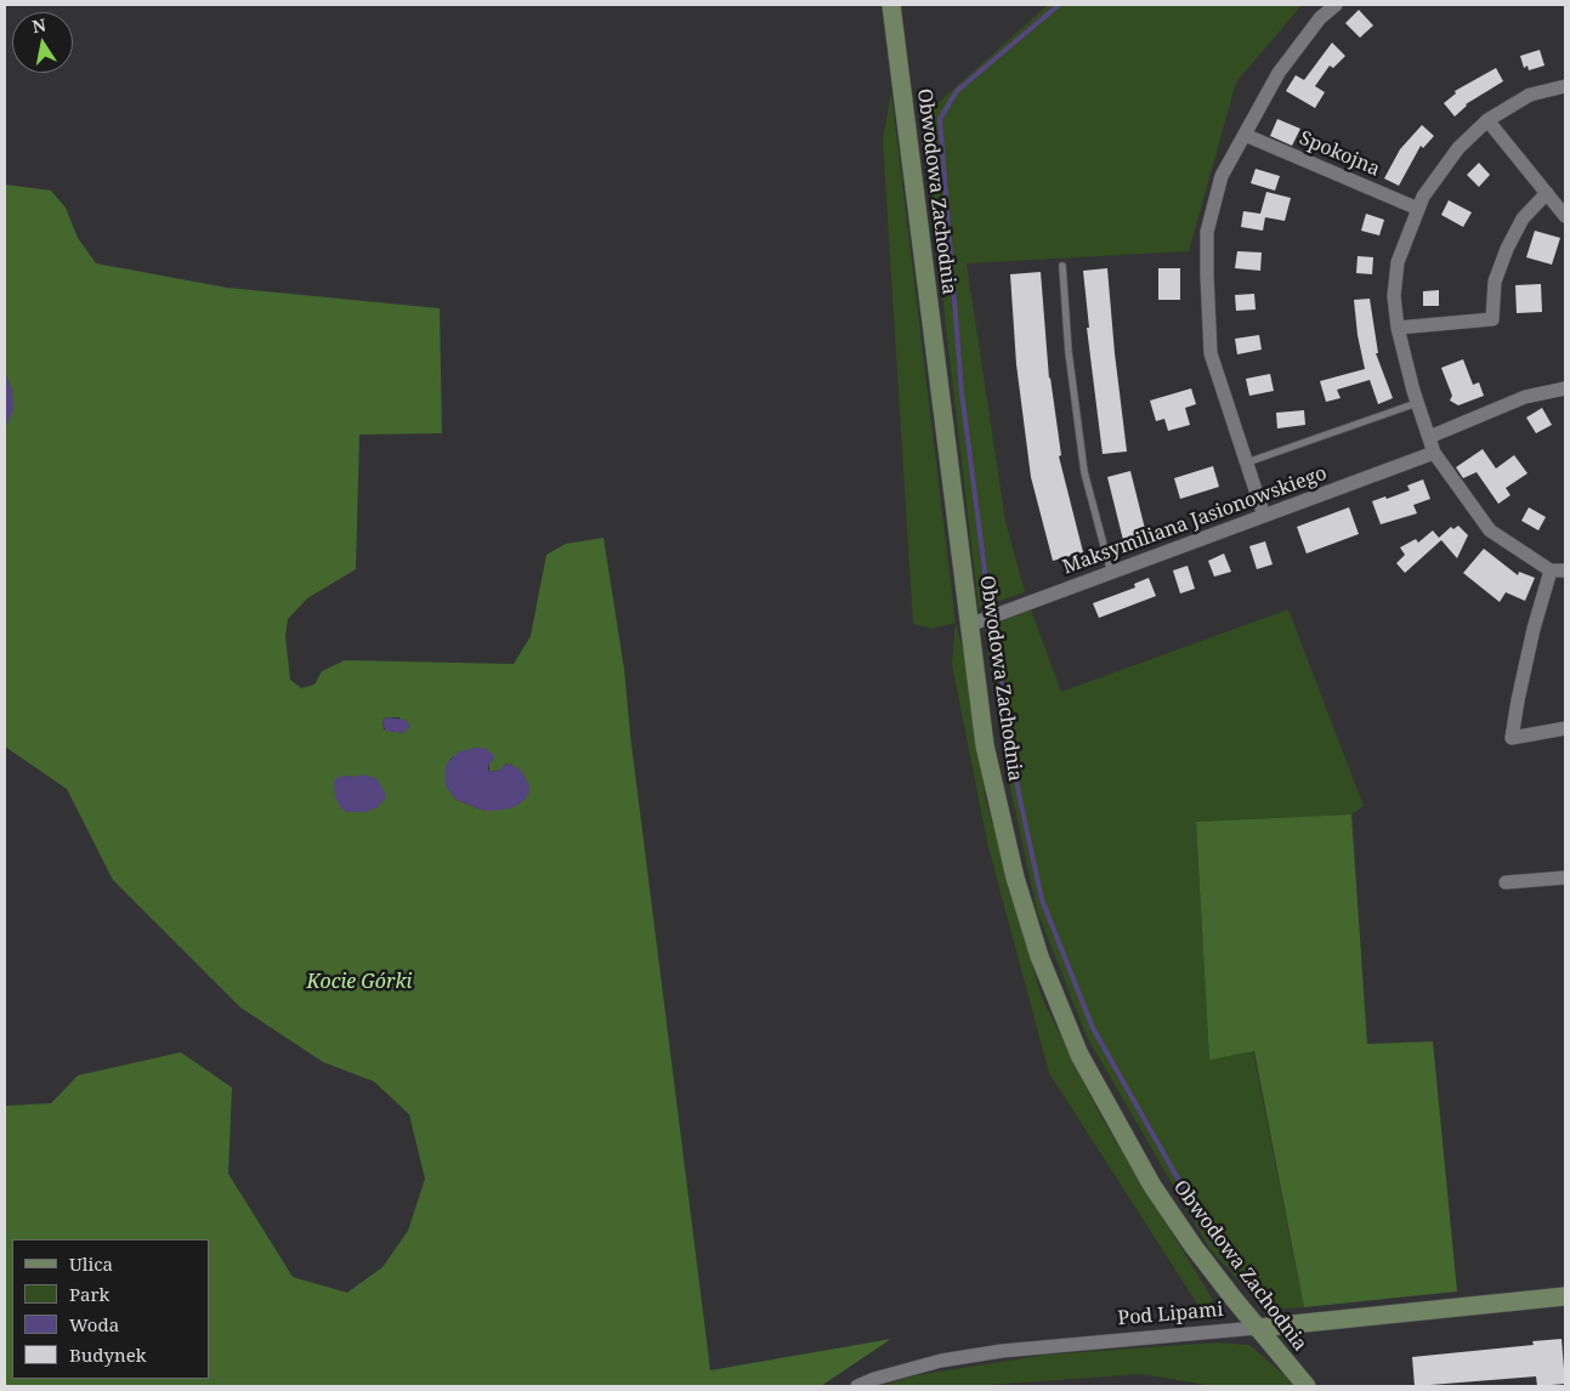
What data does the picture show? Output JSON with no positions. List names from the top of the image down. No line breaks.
{"streets":{"main road":["Obwodowa Zachodnia","Pod Lipami"],"street":["Spokojna","Maksymiliana Jasionowskiego"]},"crossings":[["Obwodowa Zachodnia","Maksymiliana Jasionowskiego"],["Obwodowa Zachodnia","Pod Lipami"]],"parks":["Kocie Górki"],"legend":["Ulica","Park","Woda","Budynek"],"north":"top"}
